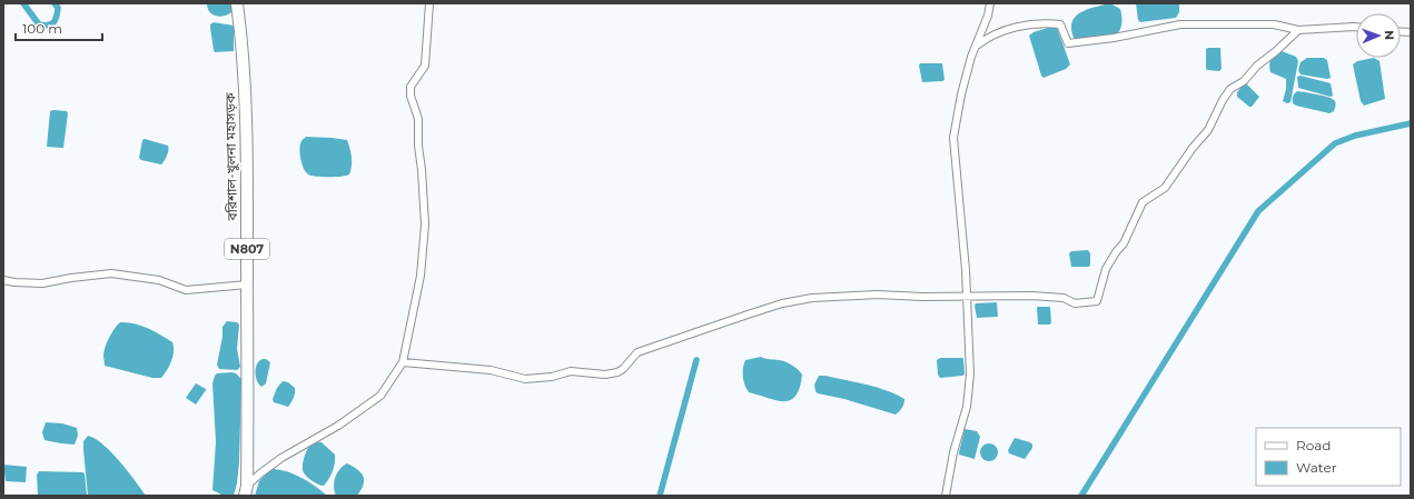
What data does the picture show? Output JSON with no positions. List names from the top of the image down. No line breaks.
{"streets":{"highway":["বরিশাল-খুলনা মহাসড়ক","N807"]},"legend":["Road","Water"],"scale_bar":"100 m","north":"right"}
